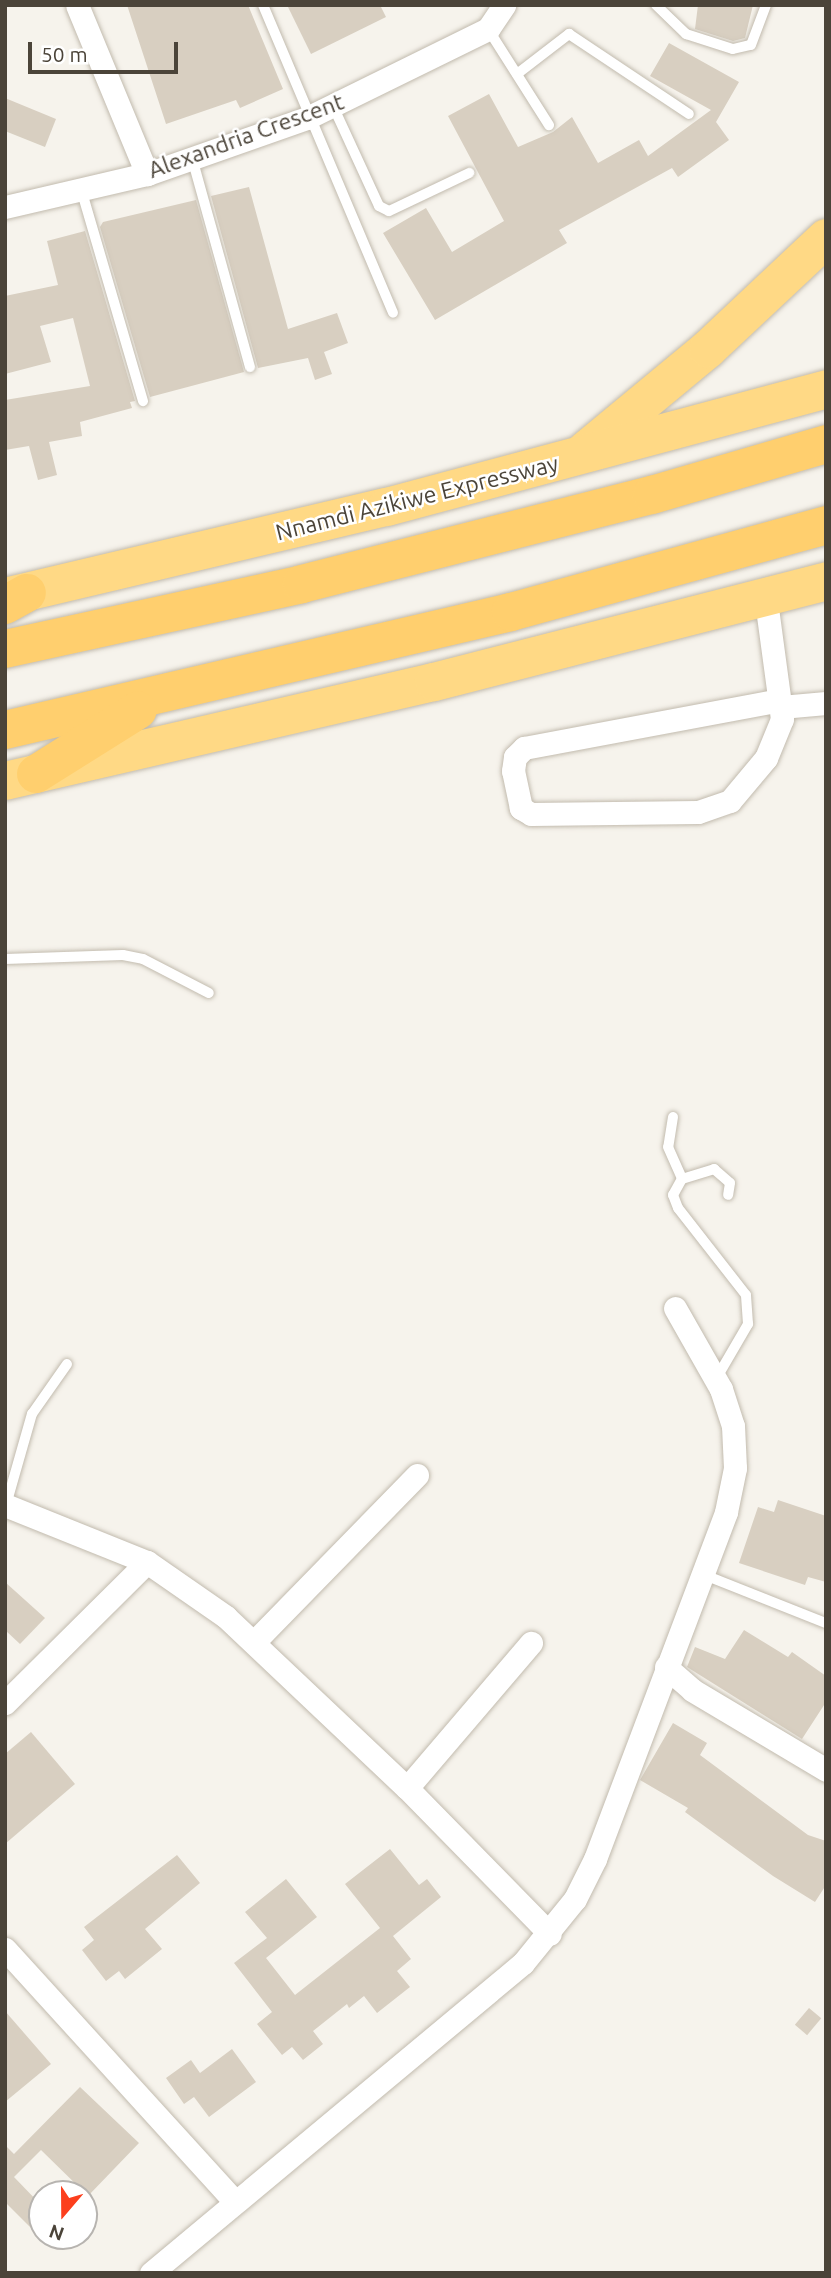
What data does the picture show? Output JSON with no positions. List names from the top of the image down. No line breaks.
{"streets":{"highway":["Nnamdi Azikiwe Expressway"],"street":["Alexandria Crescent"]},"scale_bar":"50 m","north":"bottom"}
